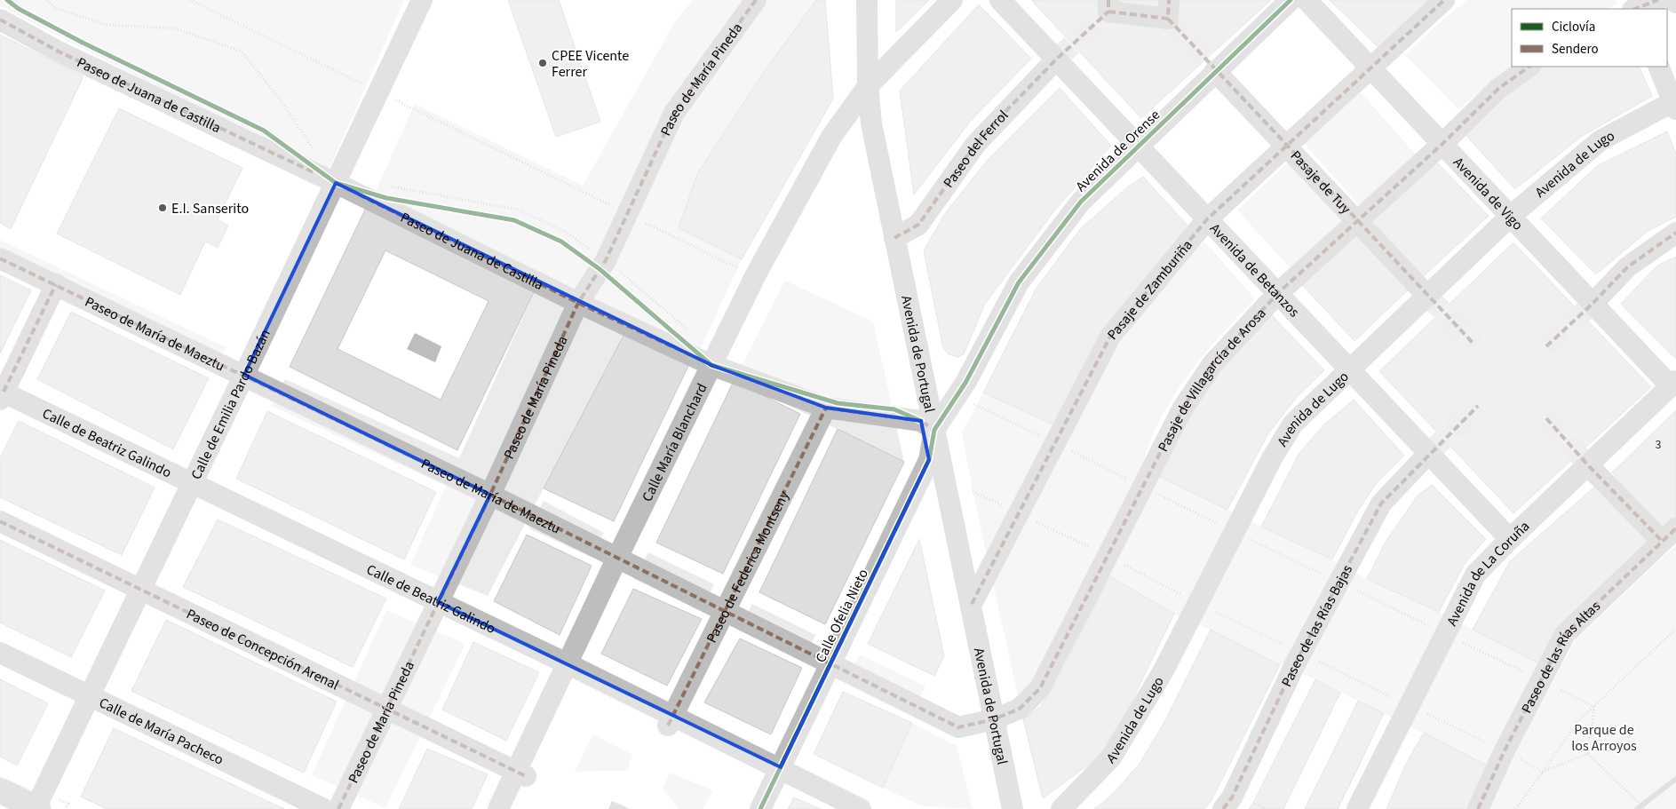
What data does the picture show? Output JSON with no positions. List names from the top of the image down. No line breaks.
{"streets":{"street":["Paseo de María Pineda","Paseo de Juana de Castilla","Paseo del Ferrol","Avenida de Orense","Avenida de Lugo","Pasaje de Tuy","Avenida de Vigo","Avenida de Betanzos","Pasaje de Zamburiña","Paseo de María de Maeztu","Avenida de Portugal","Pasaje de Villagarcía de Arosa","Calle de Emilia Pardo Bazán","Calle María Blanchard","Calle de Beatriz Galindo","Paseo de Federica Montseny","Avenida de La Coruña","Calle Ofelia Nieto","Paseo de las Rías Bajas","Paseo de Concepción Arenal","Paseo de las Rías Altas","Calle de María Pacheco"]},"crossings":[["Paseo de María Pineda","Paseo de Juana de Castilla"],["Paseo de María Pineda","Paseo de María de Maeztu"],["Paseo de María Pineda","Calle de Beatriz Galindo"],["Paseo de María Pineda","Paseo de Concepción Arenal"],["Paseo de Juana de Castilla","Avenida de Orense"],["Paseo de Juana de Castilla","Avenida de Portugal"],["Paseo de Juana de Castilla","Calle de Emilia Pardo Bazán"],["Paseo de Juana de Castilla","Calle María Blanchard"],["Paseo de Juana de Castilla","Paseo de Federica Montseny"],["Paseo de Juana de Castilla","Calle Ofelia Nieto"],["Paseo del Ferrol","Avenida de Betanzos"],["Paseo del Ferrol","Avenida de Portugal"],["Avenida de Orense","Pasaje de Tuy"],["Avenida de Orense","Avenida de Betanzos"],["Avenida de Orense","Avenida de Portugal"],["Avenida de Orense","Calle Ofelia Nieto"],["Avenida de Lugo","Pasaje de Tuy"],["Avenida de Lugo","Avenida de Vigo"],["Avenida de Lugo","Avenida de Betanzos"],["Pasaje de Tuy","Pasaje de Zamburiña"],["Pasaje de Tuy","Pasaje de Villagarcía de Arosa"],["Avenida de Vigo","Pasaje de Zamburiña"],["Avenida de Vigo","Pasaje de Villagarcía de Arosa"],["Avenida de Vigo","Avenida de La Coruña"],["Avenida de Betanzos","Pasaje de Zamburiña"],["Avenida de Betanzos","Pasaje de Villagarcía de Arosa"],["Avenida de Betanzos","Avenida de La Coruña"],["Avenida de Betanzos","Paseo de las Rías Bajas"],["Pasaje de Zamburiña","Avenida de Portugal"],["Paseo de María de Maeztu","Avenida de Portugal"],["Paseo de María de Maeztu","Pasaje de Villagarcía de Arosa"],["Paseo de María de Maeztu","Calle de Emilia Pardo Bazán"],["Paseo de María de Maeztu","Calle María Blanchard"],["Paseo de María de Maeztu","Paseo de Federica Montseny"],["Paseo de María de Maeztu","Calle Ofelia Nieto"],["Avenida de Portugal","Pasaje de Villagarcía de Arosa"],["Avenida de Portugal","Calle María Blanchard"],["Avenida de Portugal","Calle Ofelia Nieto"],["Calle de Emilia Pardo Bazán","Calle de Beatriz Galindo"],["Calle de Emilia Pardo Bazán","Paseo de Concepción Arenal"],["Calle de Emilia Pardo Bazán","Calle de María Pacheco"],["Calle María Blanchard","Calle de Beatriz Galindo"],["Calle María Blanchard","Paseo de Concepción Arenal"],["Calle de Beatriz Galindo","Paseo de Federica Montseny"],["Calle de Beatriz Galindo","Calle Ofelia Nieto"]],"parks":["Parque de los Arroyos"],"places":["CPEE Vicente Ferrer","E.I. Sanserito"],"house_numbers":["3"],"legend":["Ciclovía","Sendero"]}
